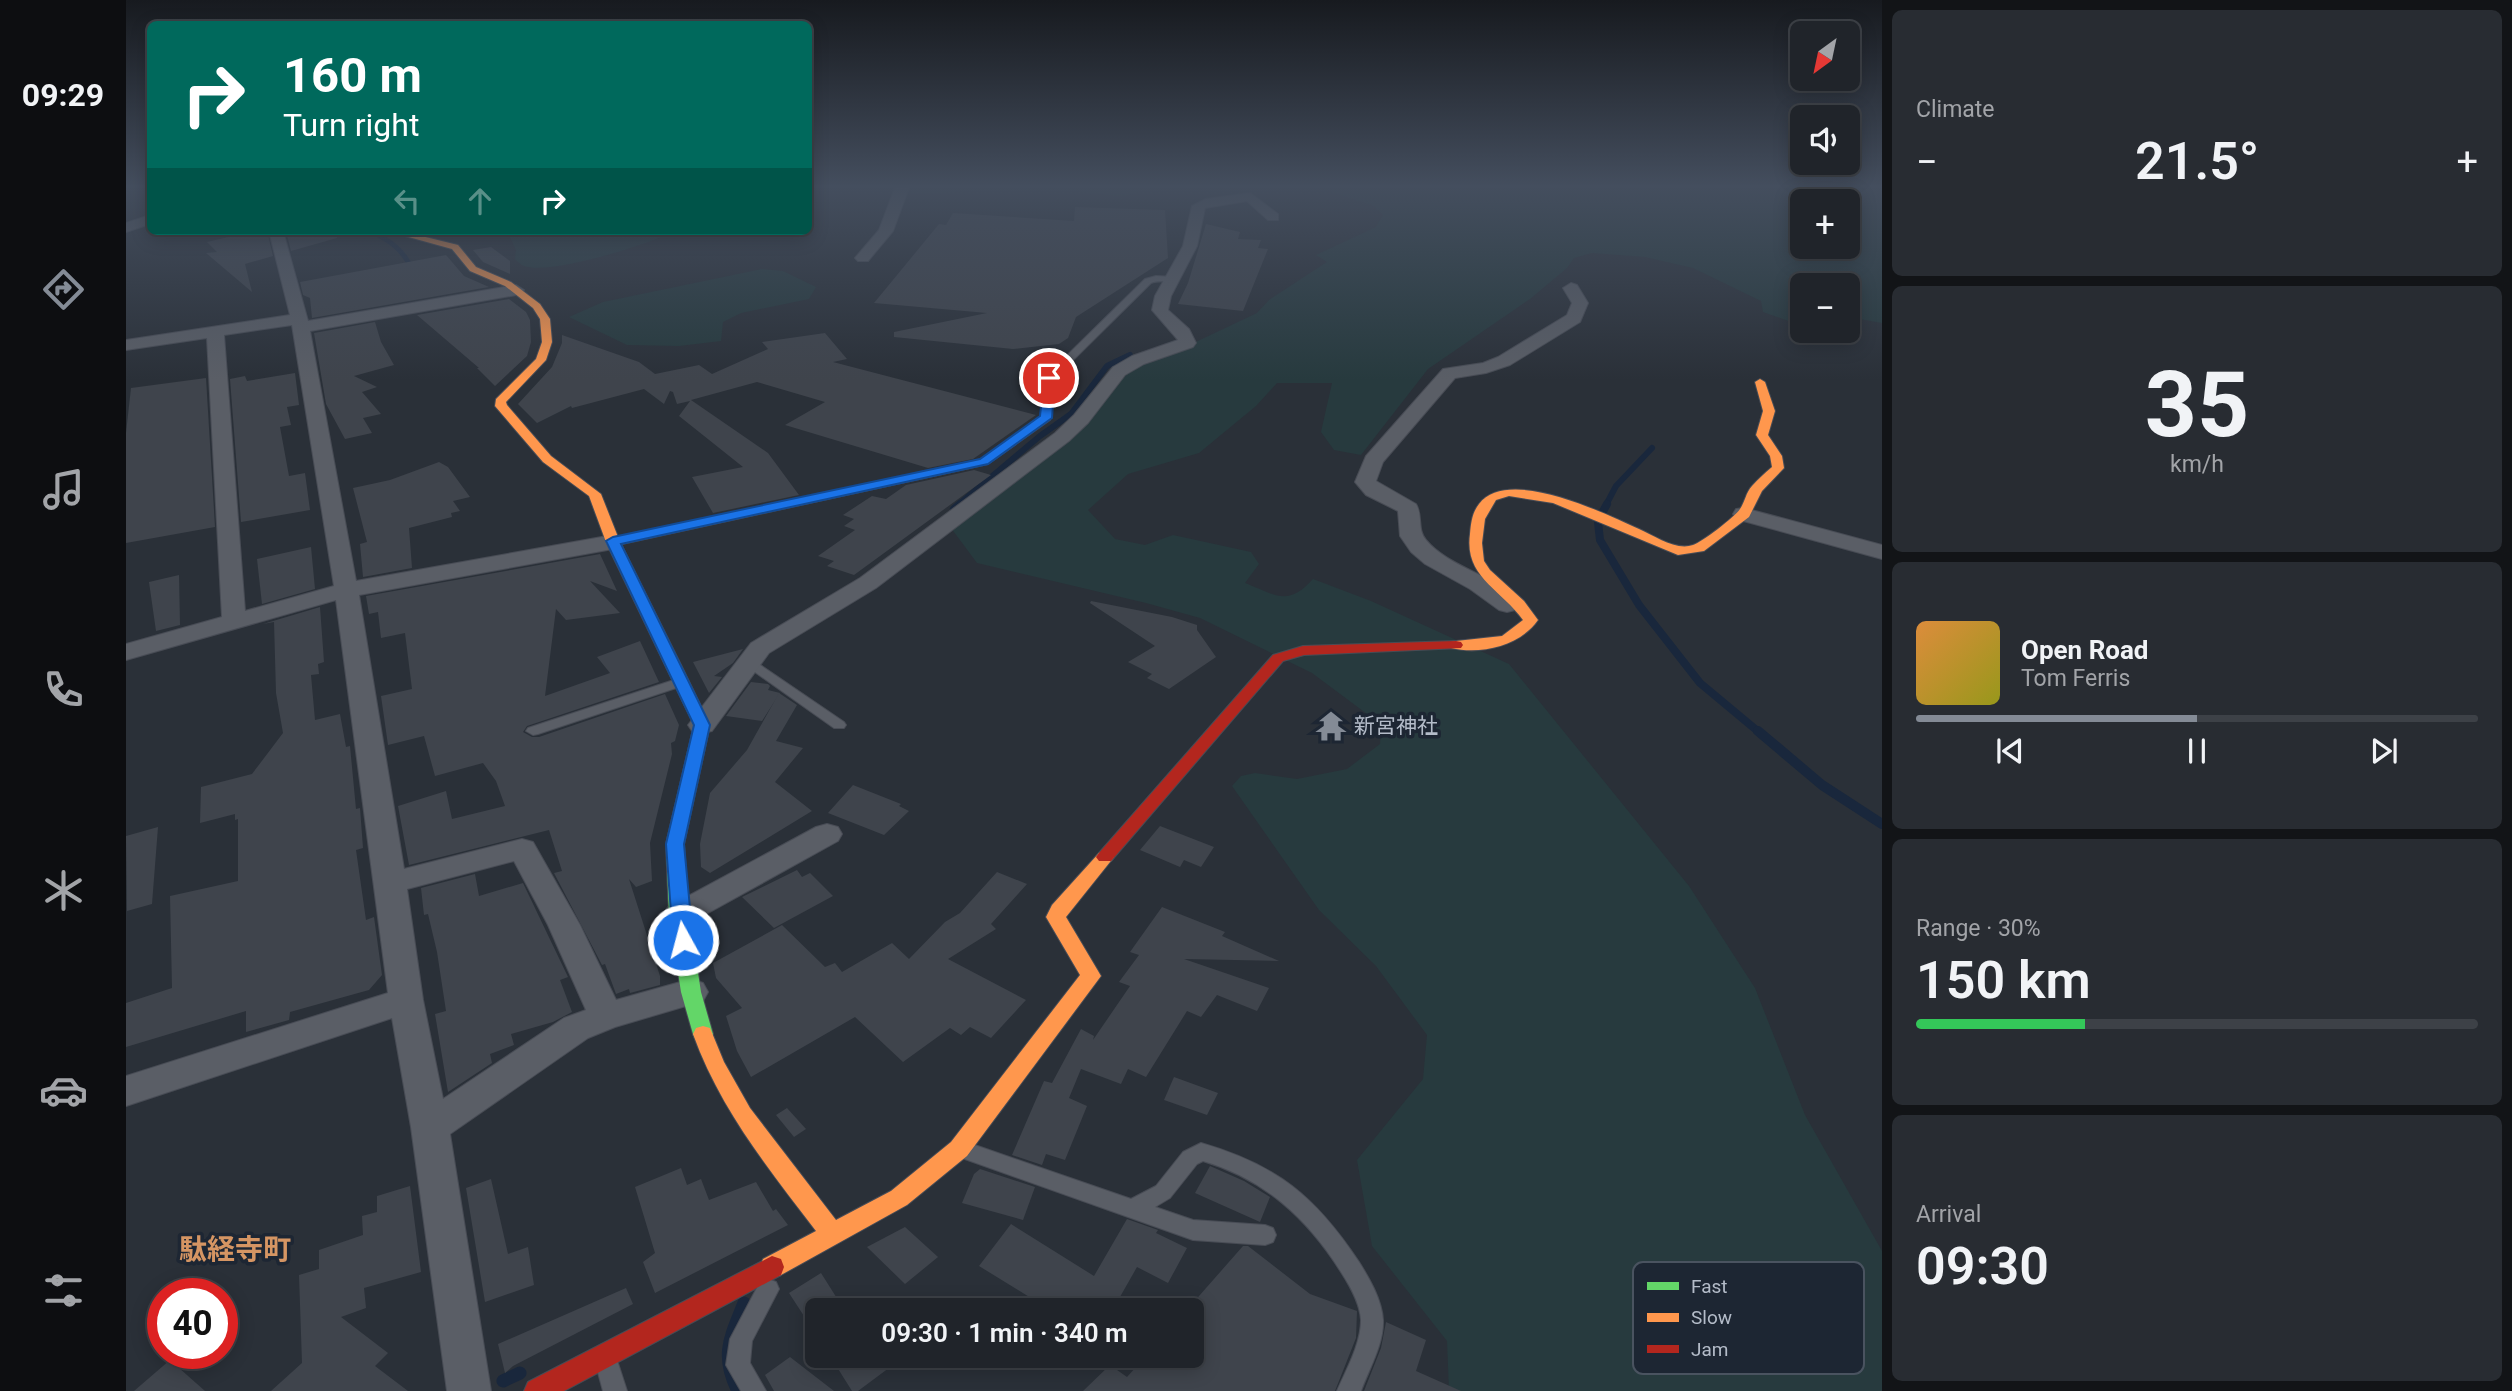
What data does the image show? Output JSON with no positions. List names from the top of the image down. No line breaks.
{"districts":["駄経寺町"],"places":{"temple":["新宮神社"]},"legend":["Fast","Slow","Jam"],"north":"bottom left","page":{"tabs":"09:29","tile":["Climate",["35","km/h"],["Range · 30%","150 km"],["Arrival","09:30"]],"map_buttons":["+","−"],"turn":["160 m","Turn right"],"heat":["−","21.5°","+"],"song":["Open Road","Tom Ferris"],"limit":"40","trip":"09:30 · 1 min · 340 m"}}
